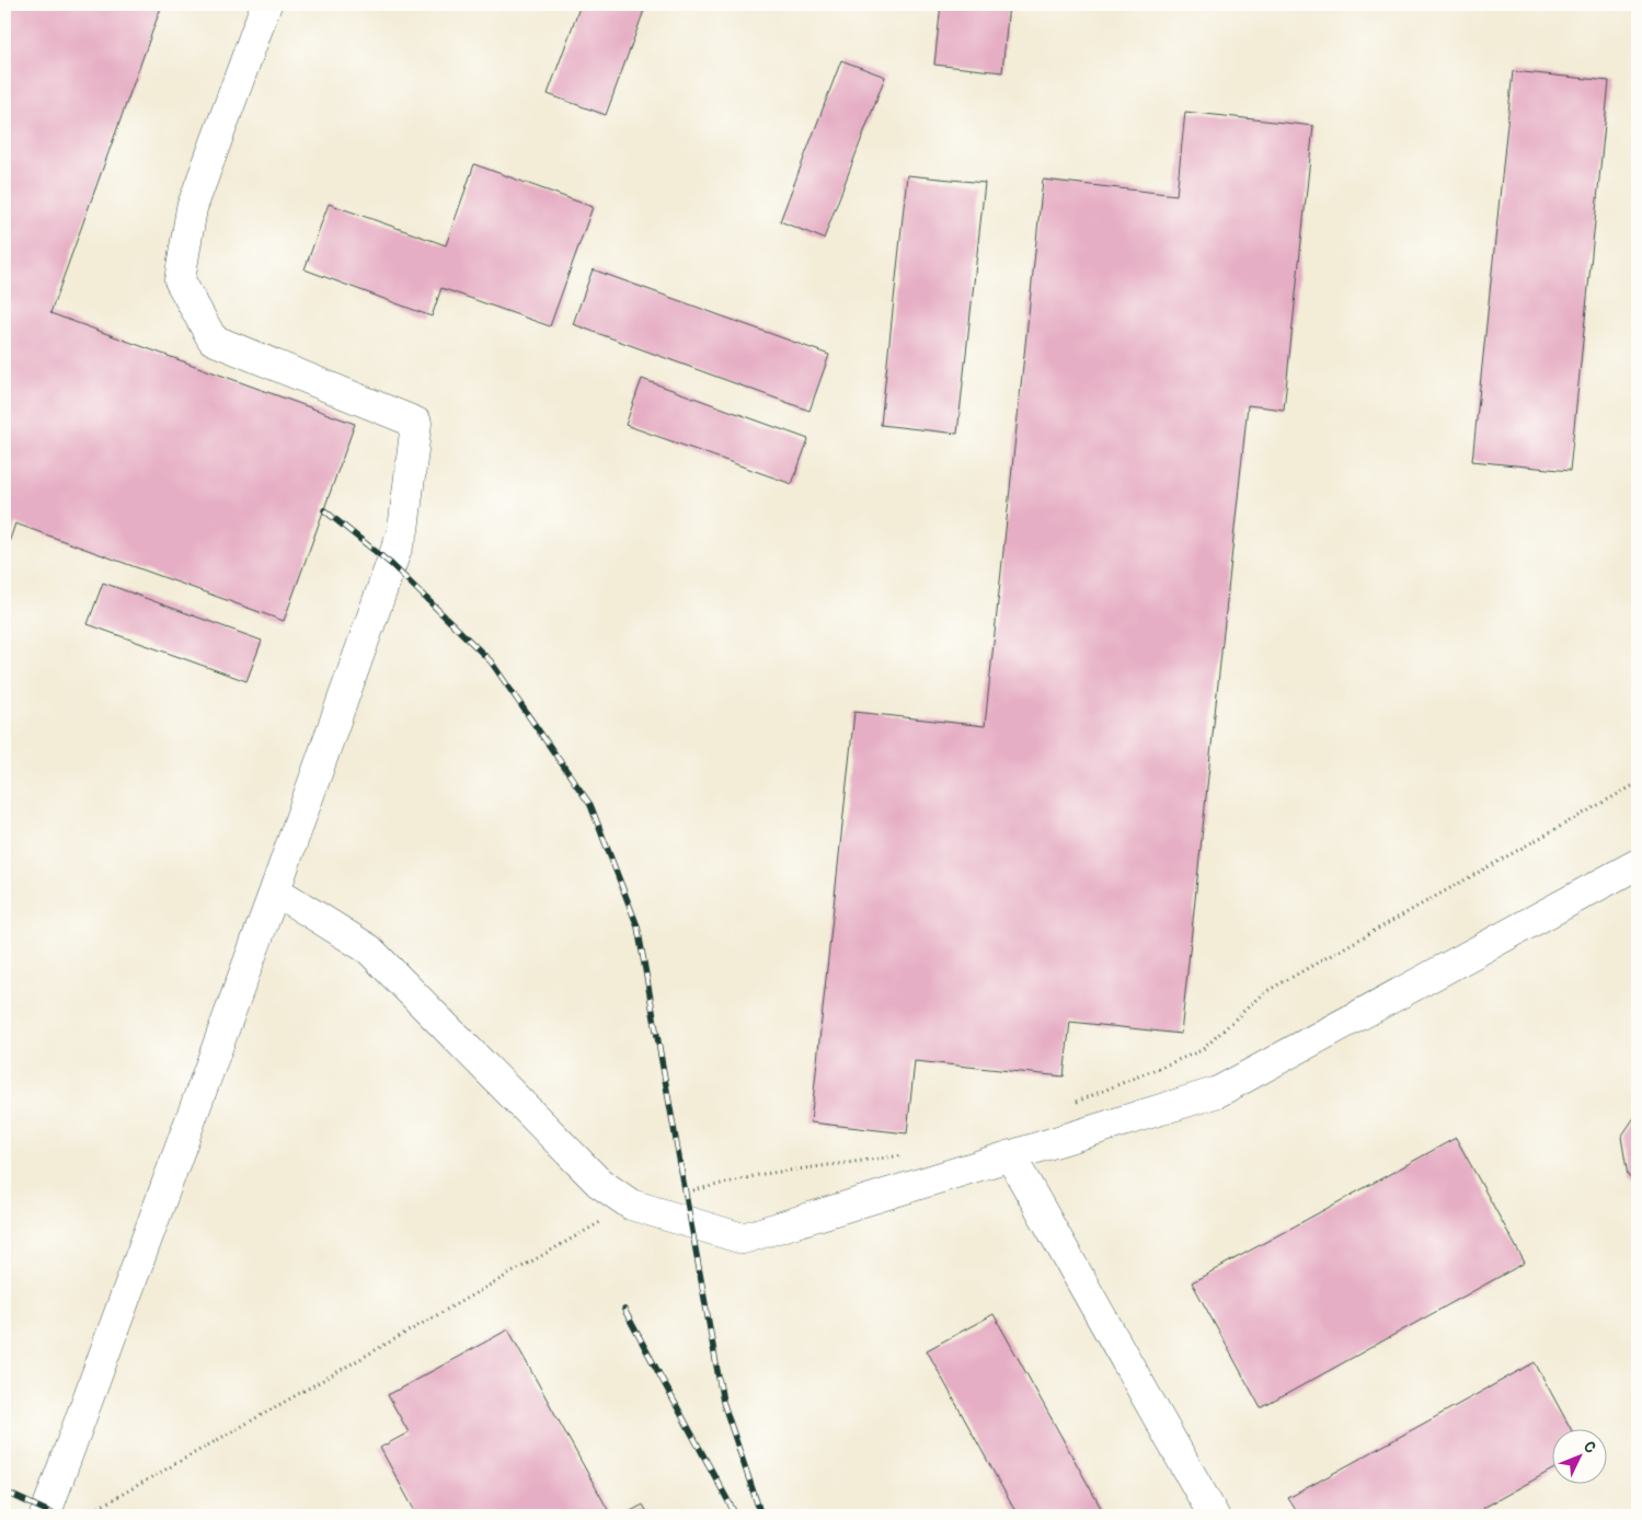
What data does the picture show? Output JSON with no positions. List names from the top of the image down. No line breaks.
{"north":"top right"}
